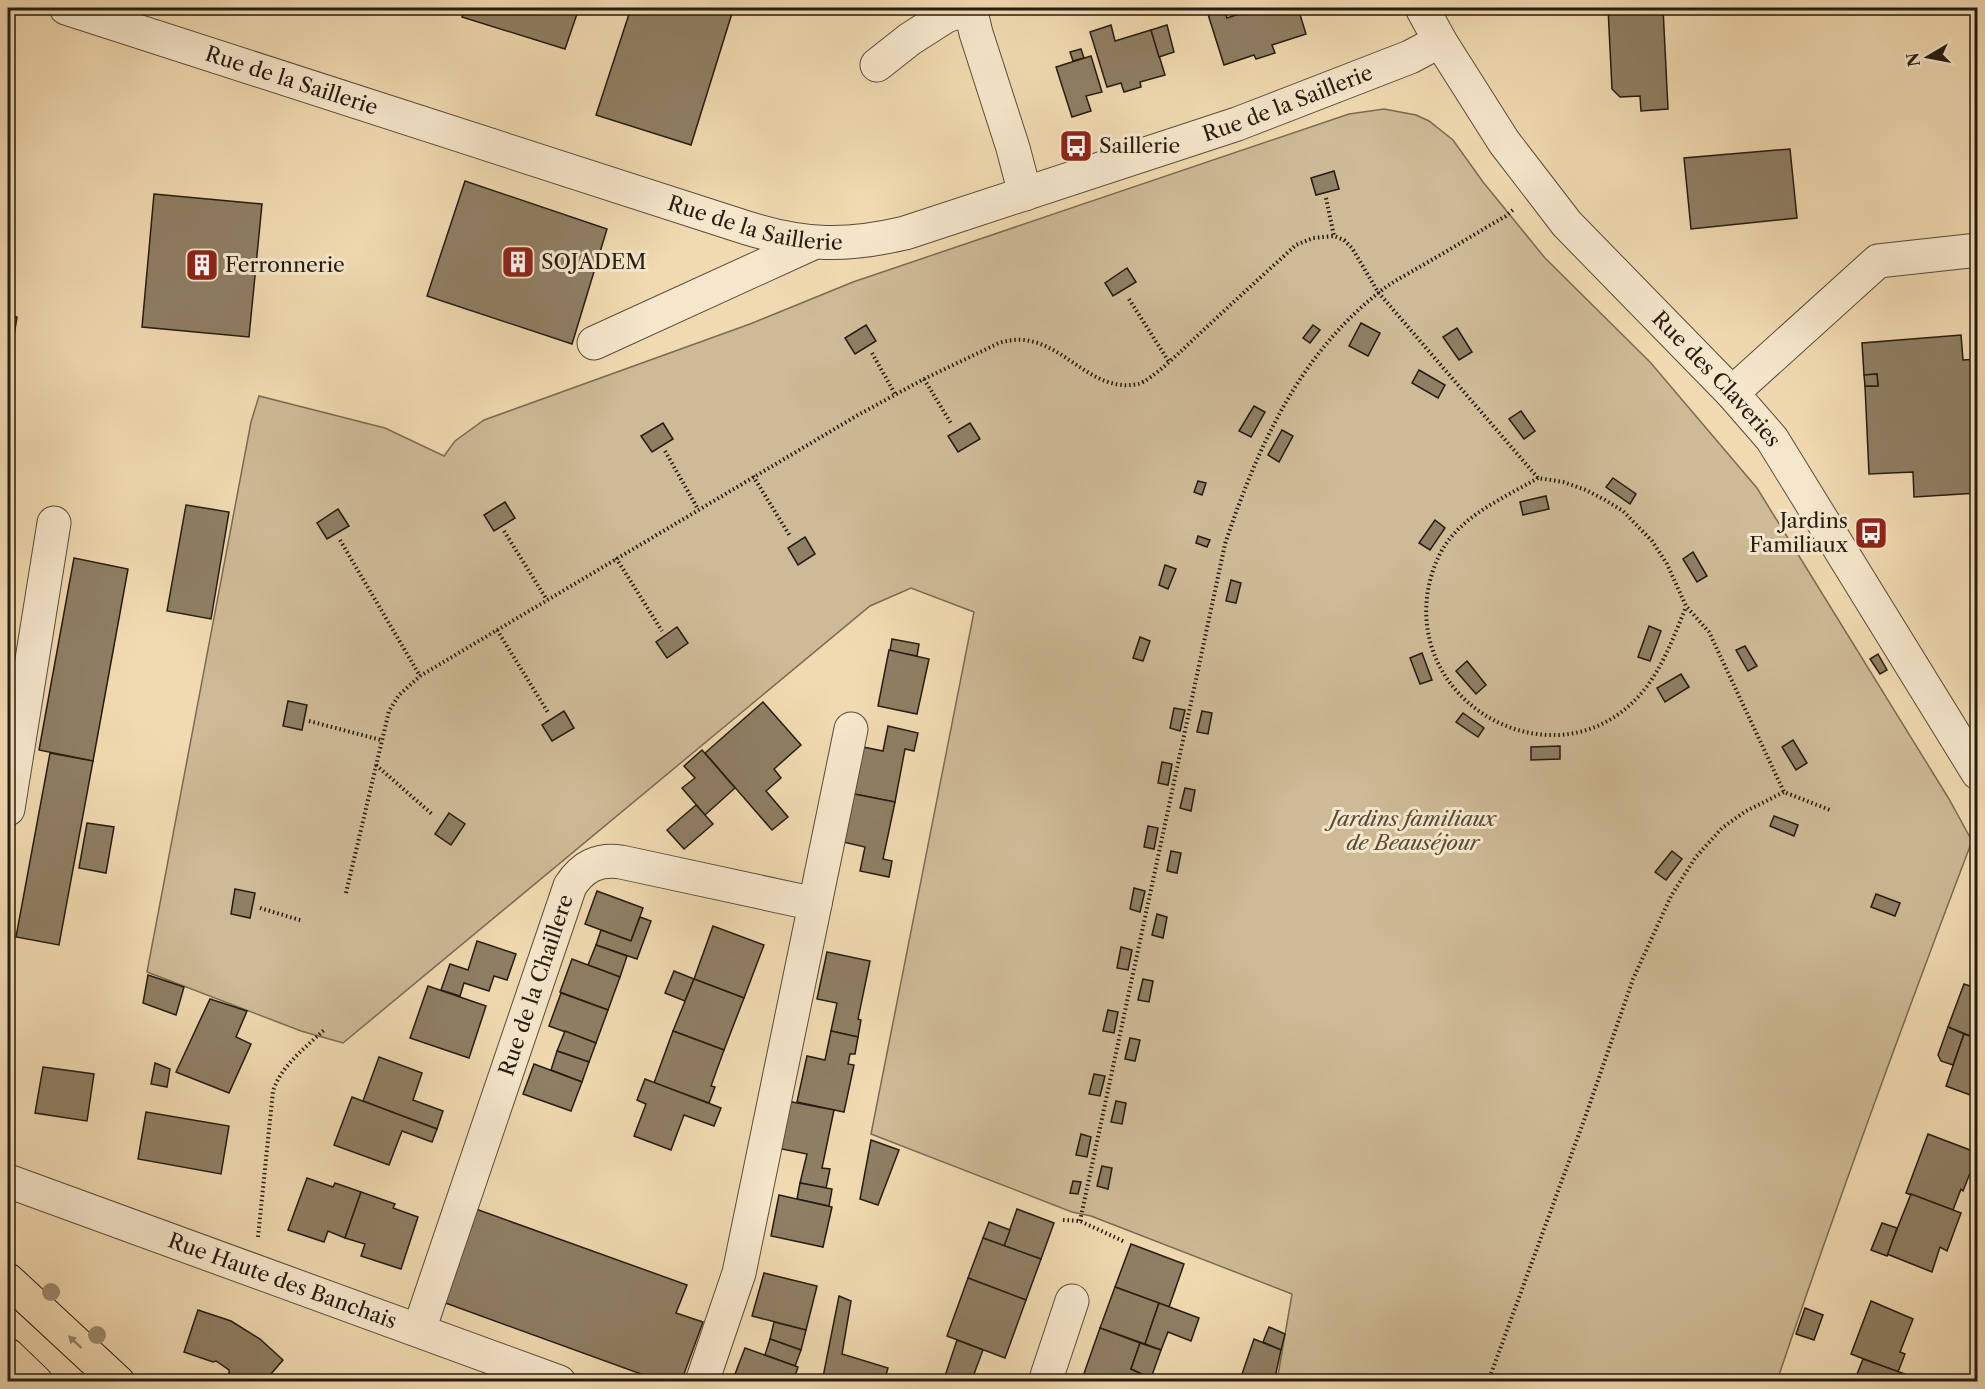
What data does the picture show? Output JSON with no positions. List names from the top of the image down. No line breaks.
{"streets":{"street":["Rue de la Saillerie","Rue des Claveries","Rue de la Chaillere","Rue Haute des Banchais"]},"crossings":[["Rue de la Saillerie","Rue des Claveries"],["Rue de la Chaillere","Rue Haute des Banchais"]],"parks":["Jardins familiaux de Beauséjour"],"places":{"bus stop":["Saillerie","Jardins Familiaux"],"building":["SOJADEM","Ferronnerie"]},"north":"left"}
